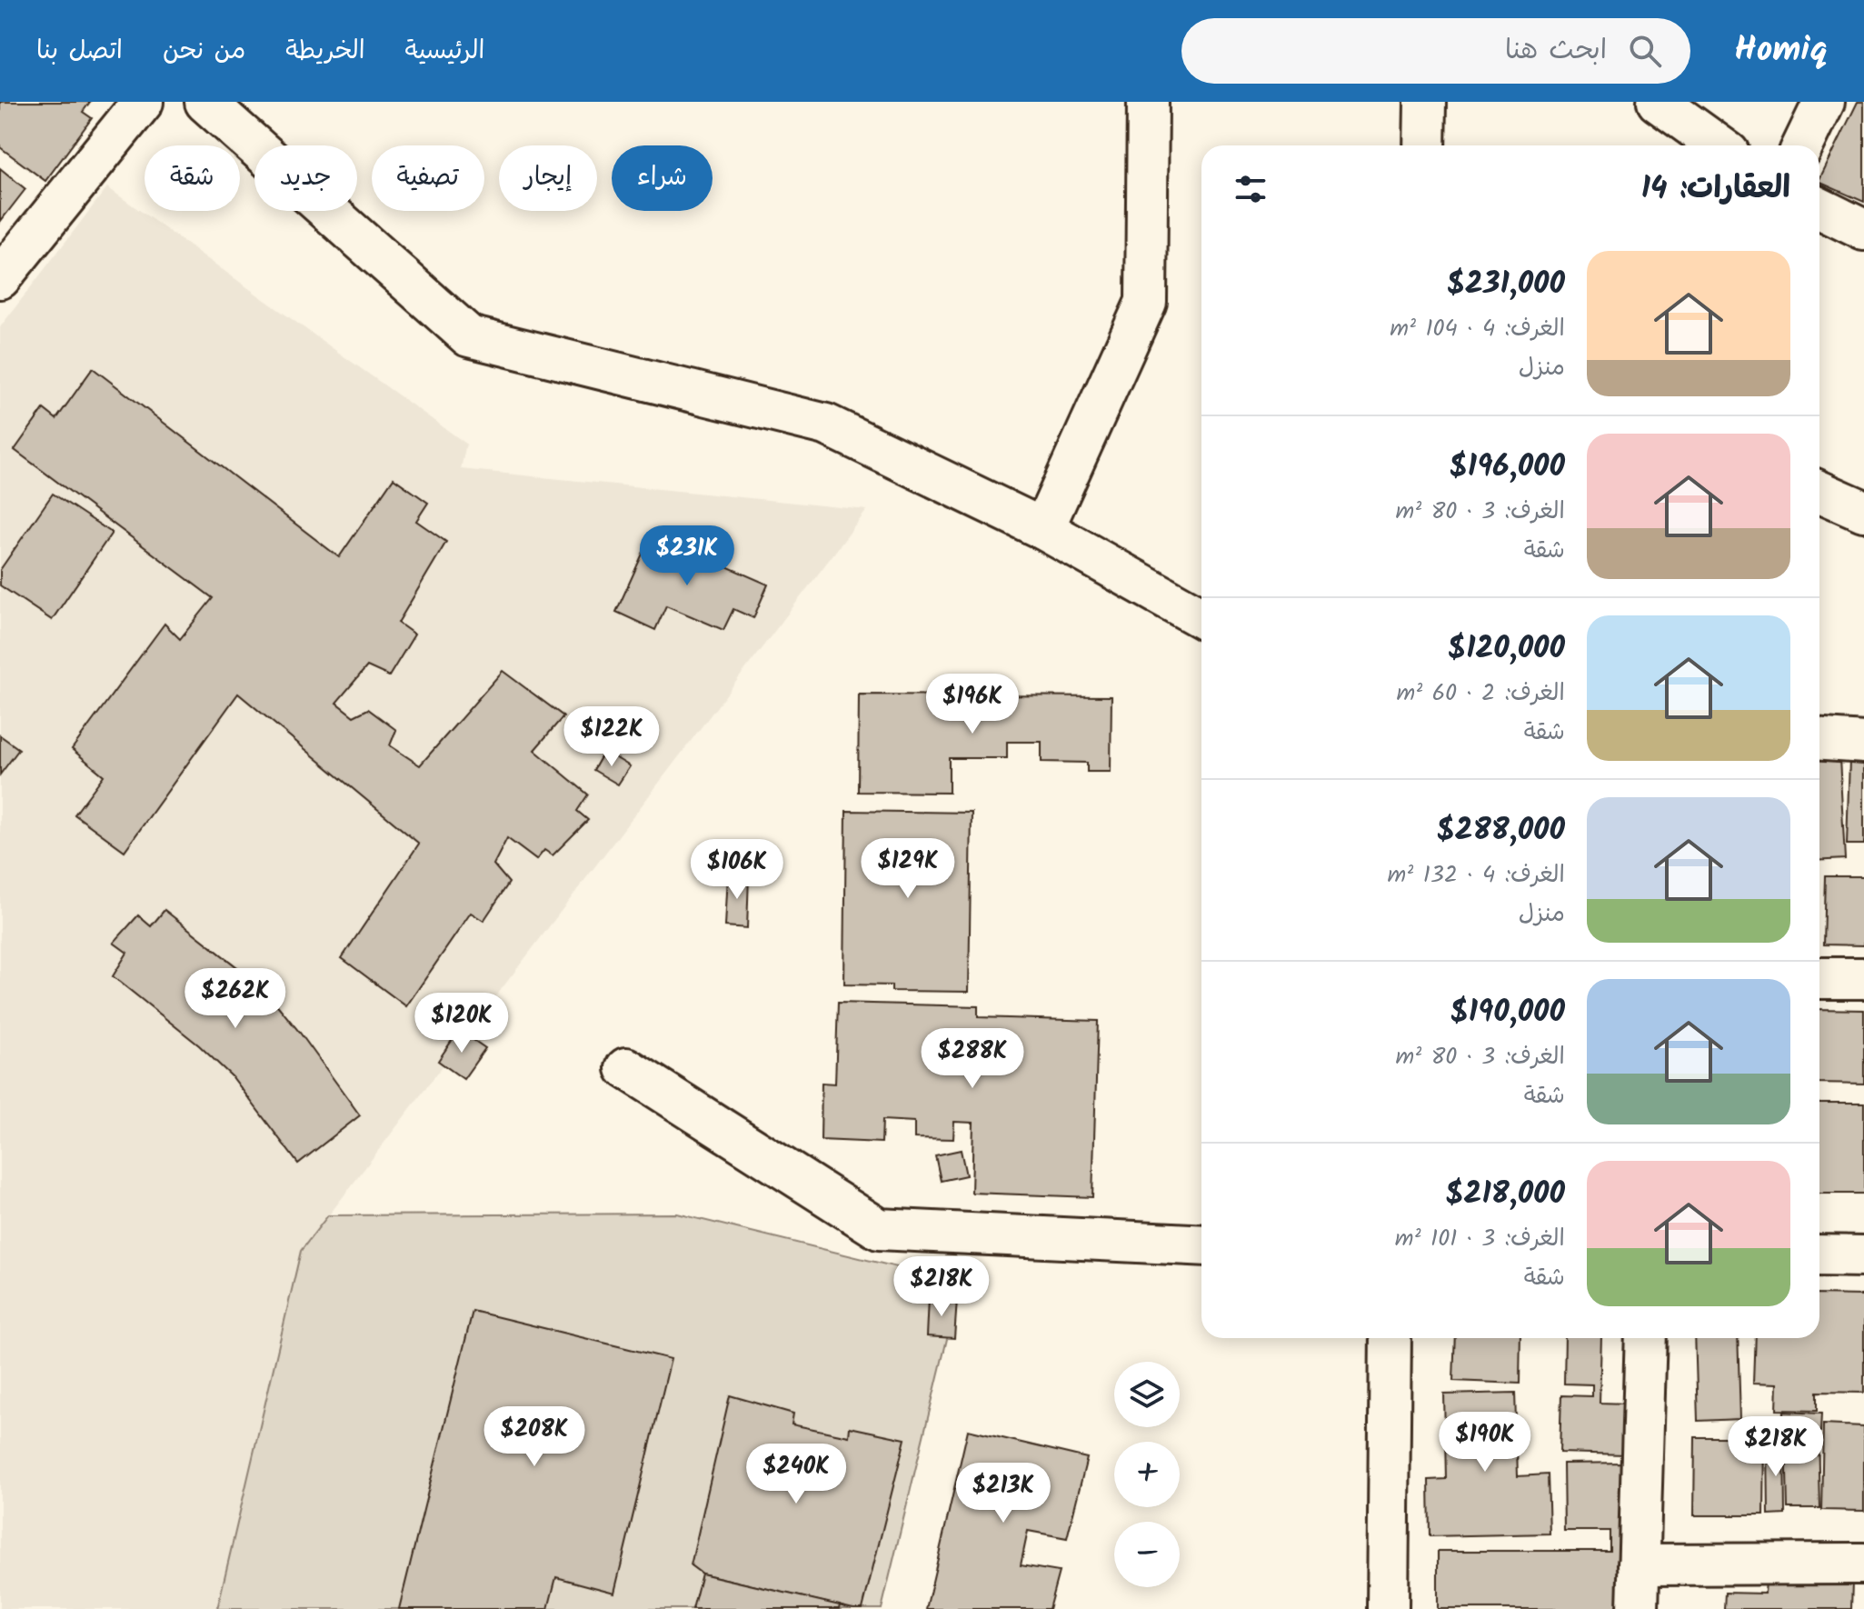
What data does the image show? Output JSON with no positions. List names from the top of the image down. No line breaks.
{"page":{"header":"Homiq","search":"ابحث هنا","nav":["الرئيسية","الخريطة","من نحن","اتصل بنا"],"chip":["شراء","إيجار","تصفية","جديد","شقة"],"heading":"العقارات: 14","list":[{"name":"$231,000","note":"الغرف: 4 · 104 m² · منزل"},{"name":"$196,000","note":"الغرف: 3 · 80 m² · شقة"},{"name":"$120,000","note":"الغرف: 2 · 60 m² · شقة"},{"name":"$288,000","note":"الغرف: 4 · 132 m² · منزل"},{"name":"$190,000","note":"الغرف: 3 · 80 m² · شقة"},{"name":"$218,000","note":"الغرف: 3 · 101 m² · شقة"}],"price":["$231K","$196K","$122K","$129K","$106K","$262K","$120K","$288K","$218K","$208K","$190K","$218K","$240K","$213K"],"map_buttons":["+","−"]}}
